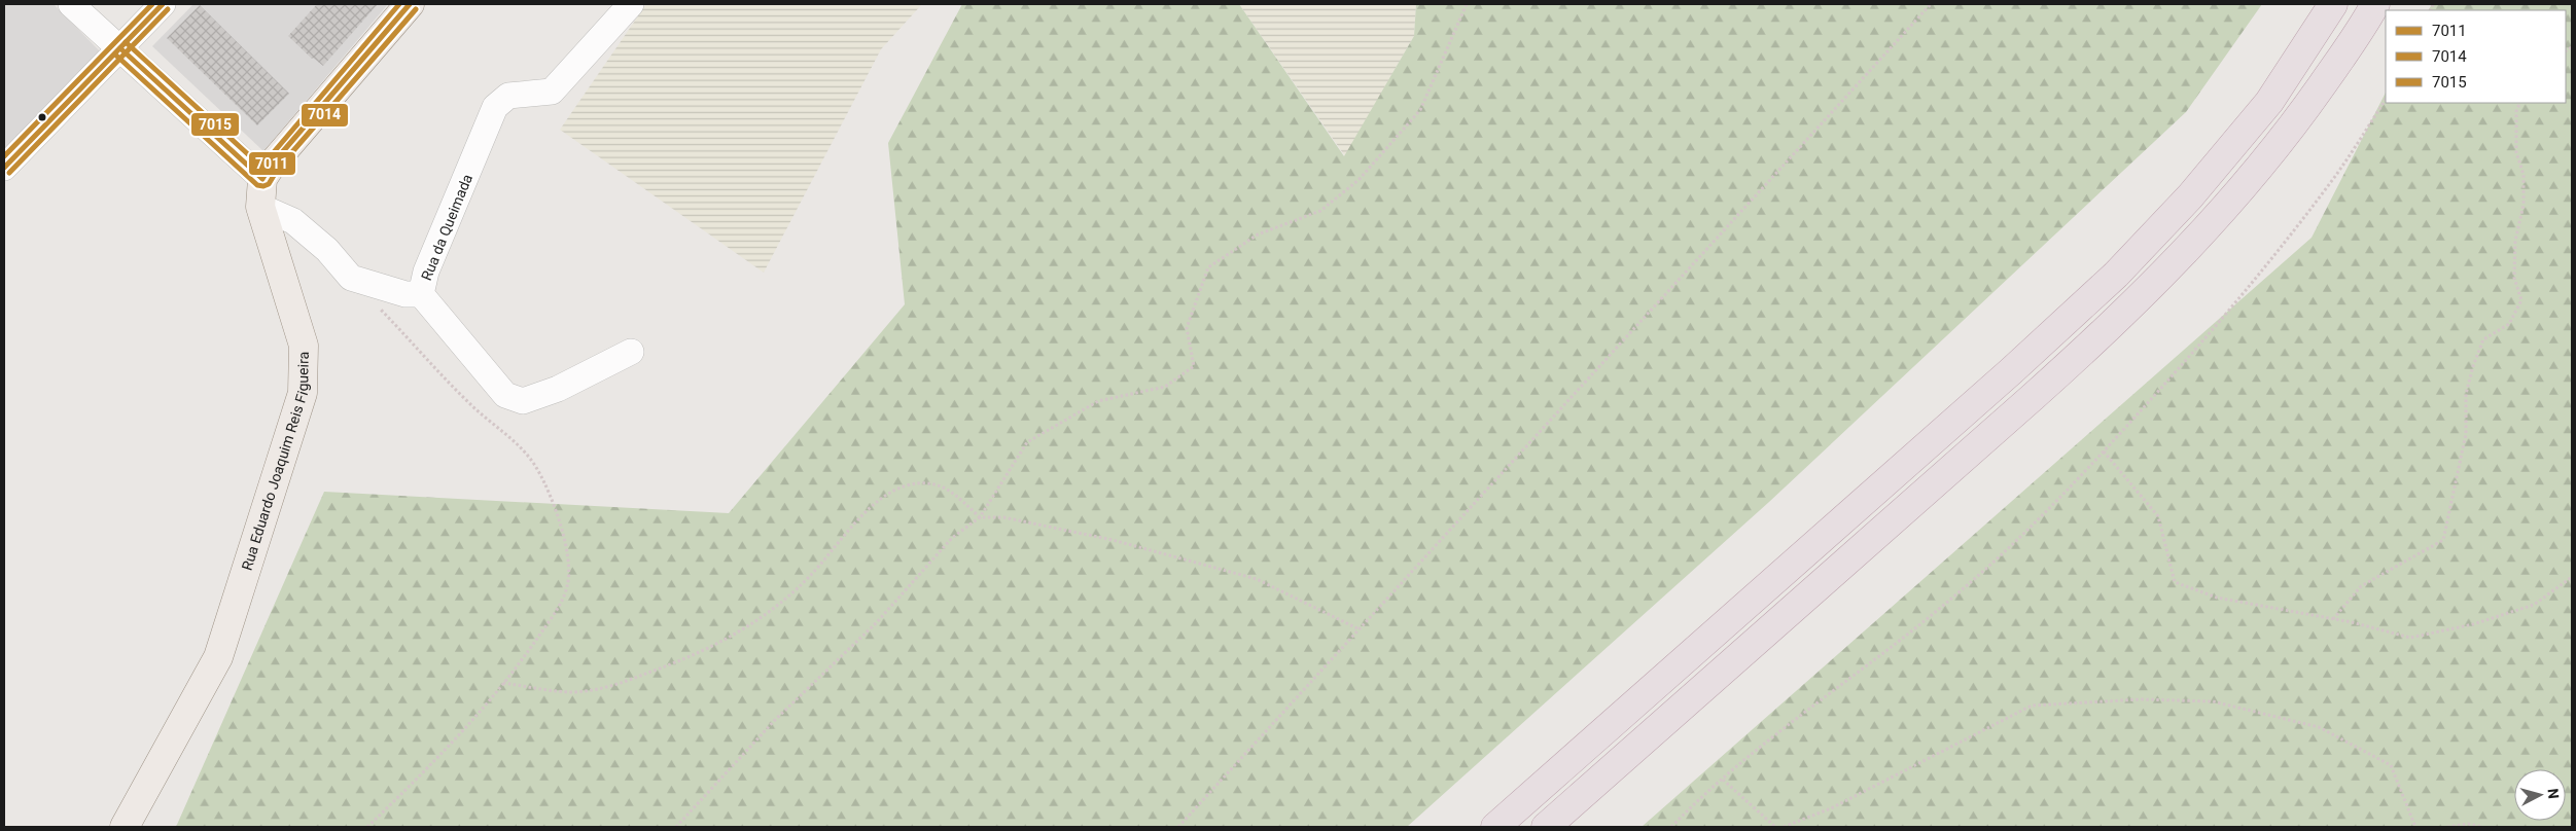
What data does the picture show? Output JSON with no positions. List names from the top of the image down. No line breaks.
{"streets":{"main road":["Rua Eduardo Joaquim Reis Figueira"],"street":["Rua da Queimada"]},"lines":["transit line 7011","transit line 7015","transit line 7014"],"legend":["7011","7014","7015"],"north":"right"}
